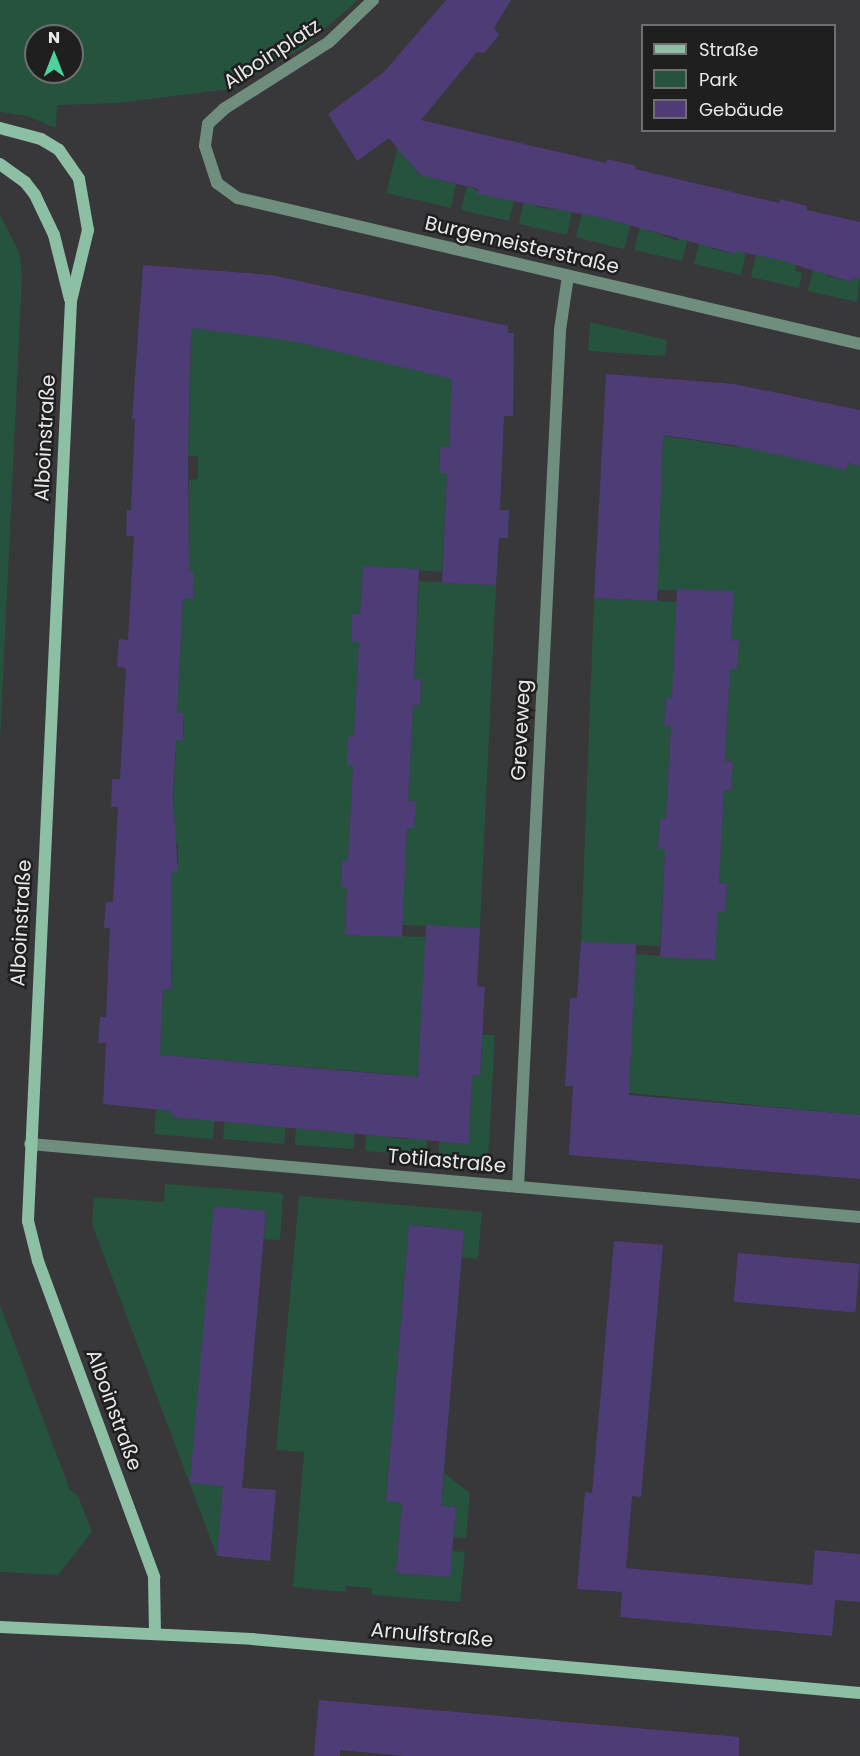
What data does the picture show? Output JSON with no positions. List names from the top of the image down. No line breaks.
{"streets":{"street":["Alboinplatz","Burgemeisterstraße","Alboinstraße","Greveweg","Totilastraße","Arnulfstraße"]},"crossings":[["Alboinplatz","Burgemeisterstraße"],["Burgemeisterstraße","Greveweg"],["Alboinstraße","Totilastraße"],["Alboinstraße","Arnulfstraße"],["Greveweg","Totilastraße"]],"legend":["Straße","Park","Gebäude"],"north":"top"}
